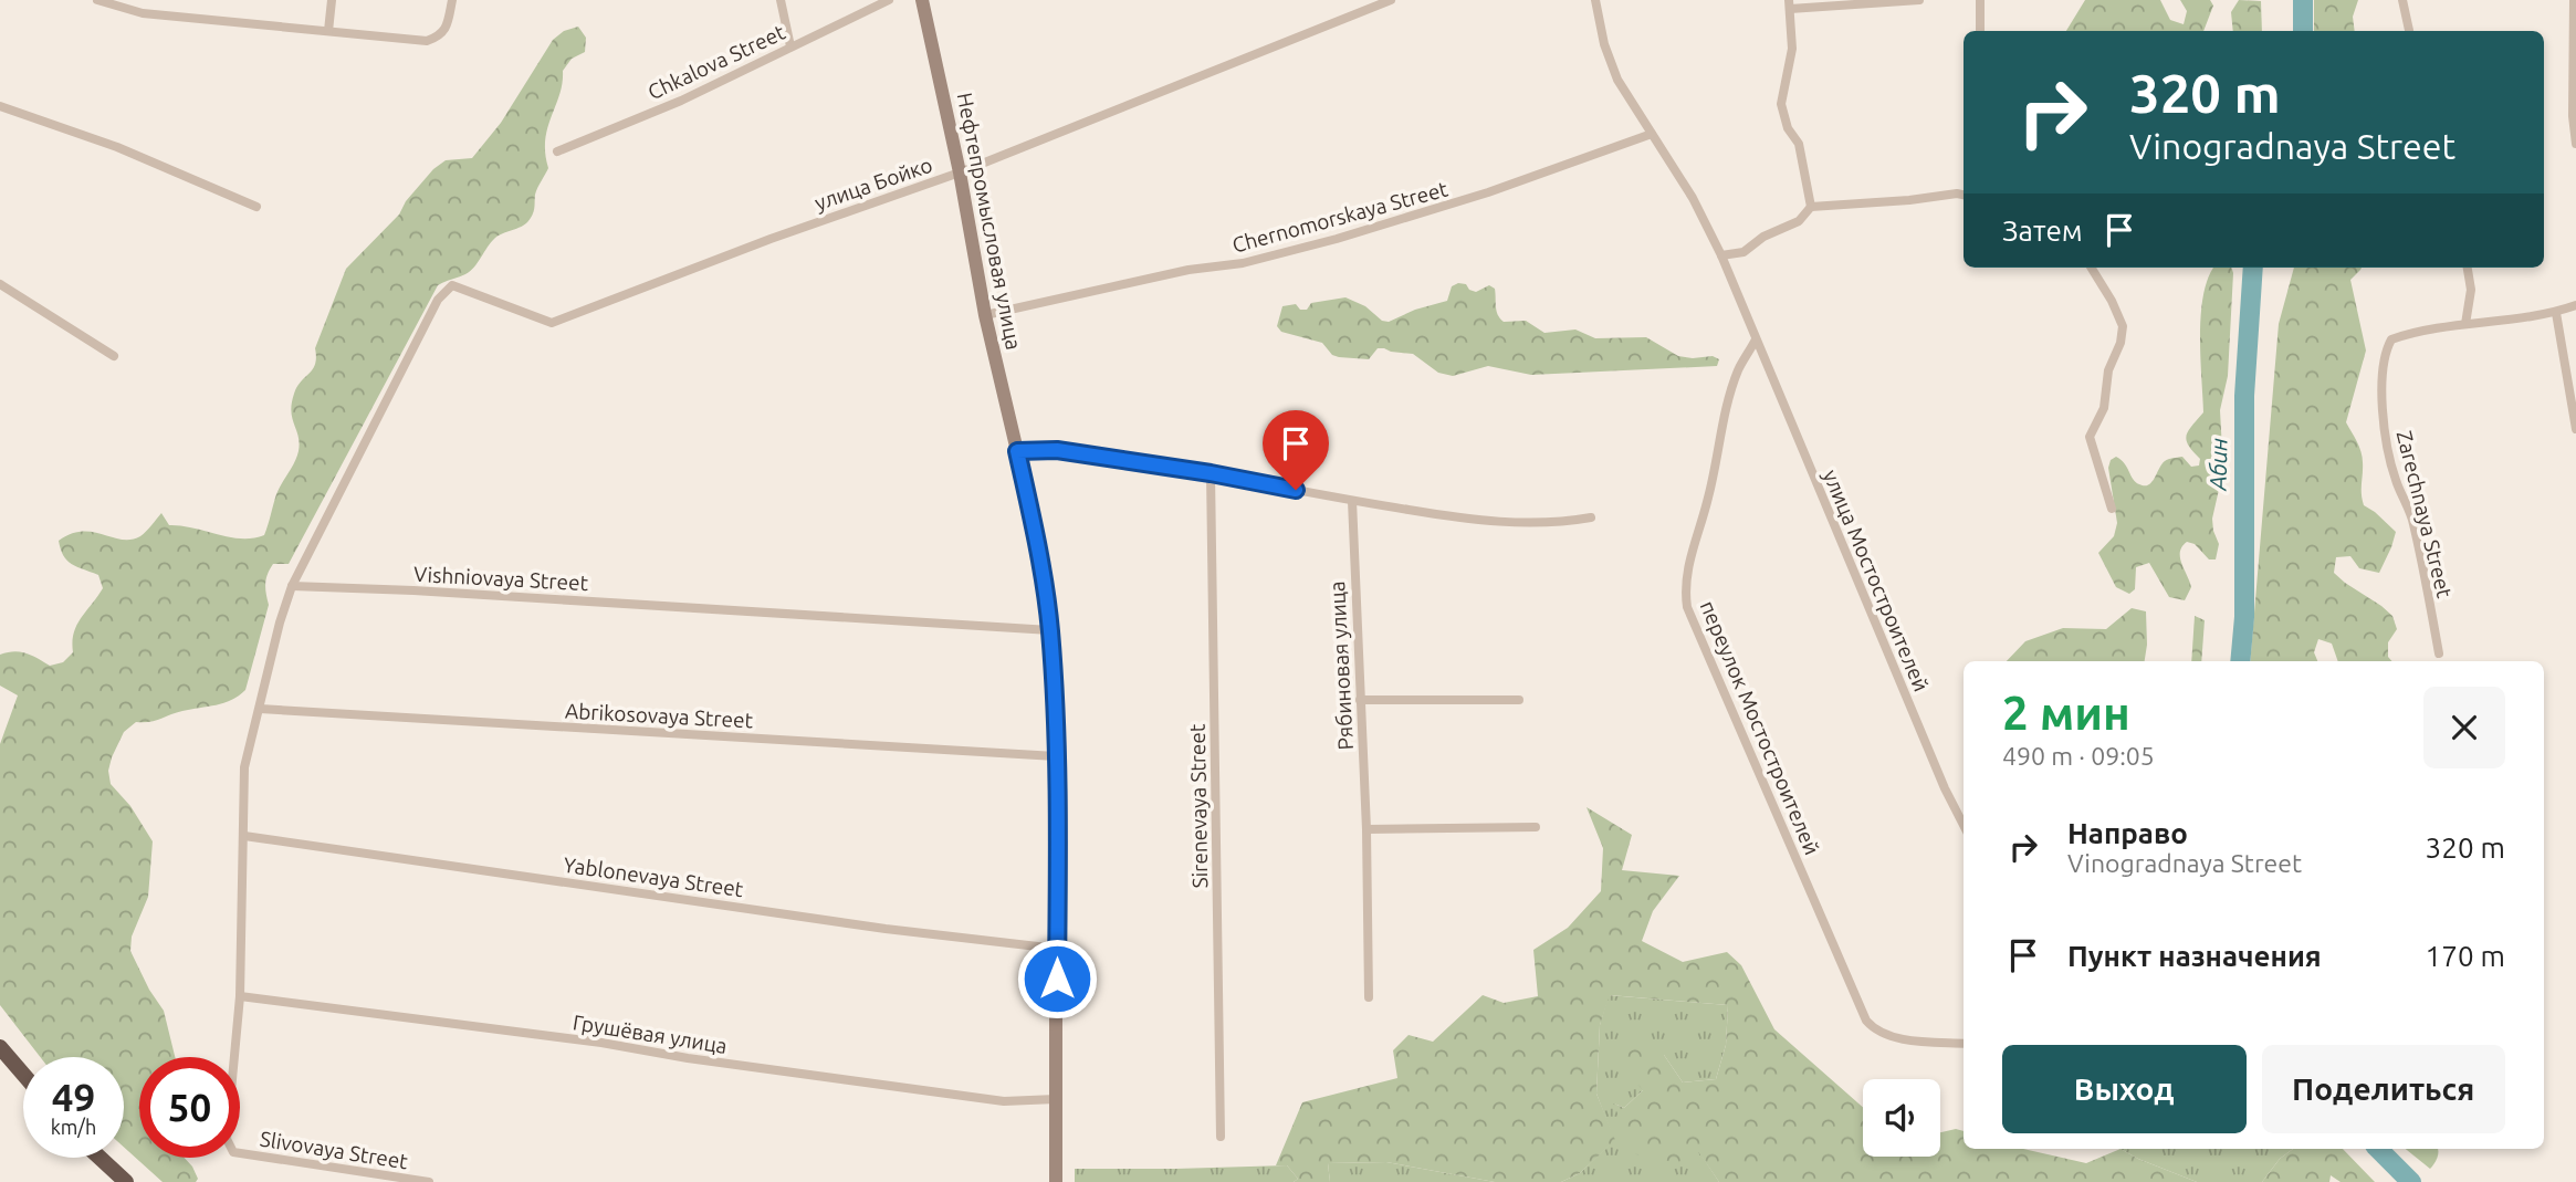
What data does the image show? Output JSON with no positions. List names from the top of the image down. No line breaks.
{"streets":{"main road":["Нефтепромысловая улица"],"street":["Chkalova Street","улица Бойко","Chernomorskaya Street","Zarechnaya Street","Vishniovaya Street","улица Мостостроителей","Рябиновая улица","Abrikosovaya Street","переулок Мостостроителей","Sirenevaya Street","Yablonevaya Street","Грушёвая улица","Slivovaya Street"]},"crossings":[["улица Бойко","Нефтепромысловая улица"],["улица Бойко","Vishniovaya Street"],["Chernomorskaya Street","Нефтепромысловая улица"],["Chernomorskaya Street","улица Мостостроителей"],["Нефтепромысловая улица","Vishniovaya Street"],["Нефтепромысловая улица","Abrikosovaya Street"],["Нефтепромысловая улица","Yablonevaya Street"],["Нефтепромысловая улица","Грушёвая улица"],["улица Мостостроителей","переулок Мостостроителей"],["Грушёвая улица","Slivovaya Street"]],"water":["Абин"],"page":{"turn":["320 m","Vinogradnaya Street"],"then":"Затем","heading":["2 мин","490 m · 09:05"],"list":[{"name":"Направо","note":"Vinogradnaya Street","value":"320 m"},{"name":"Пункт назначения","value":"170 m"}],"buttons":["Выход","Поделиться"],"speed":"49 km/h","limit":"50"}}
